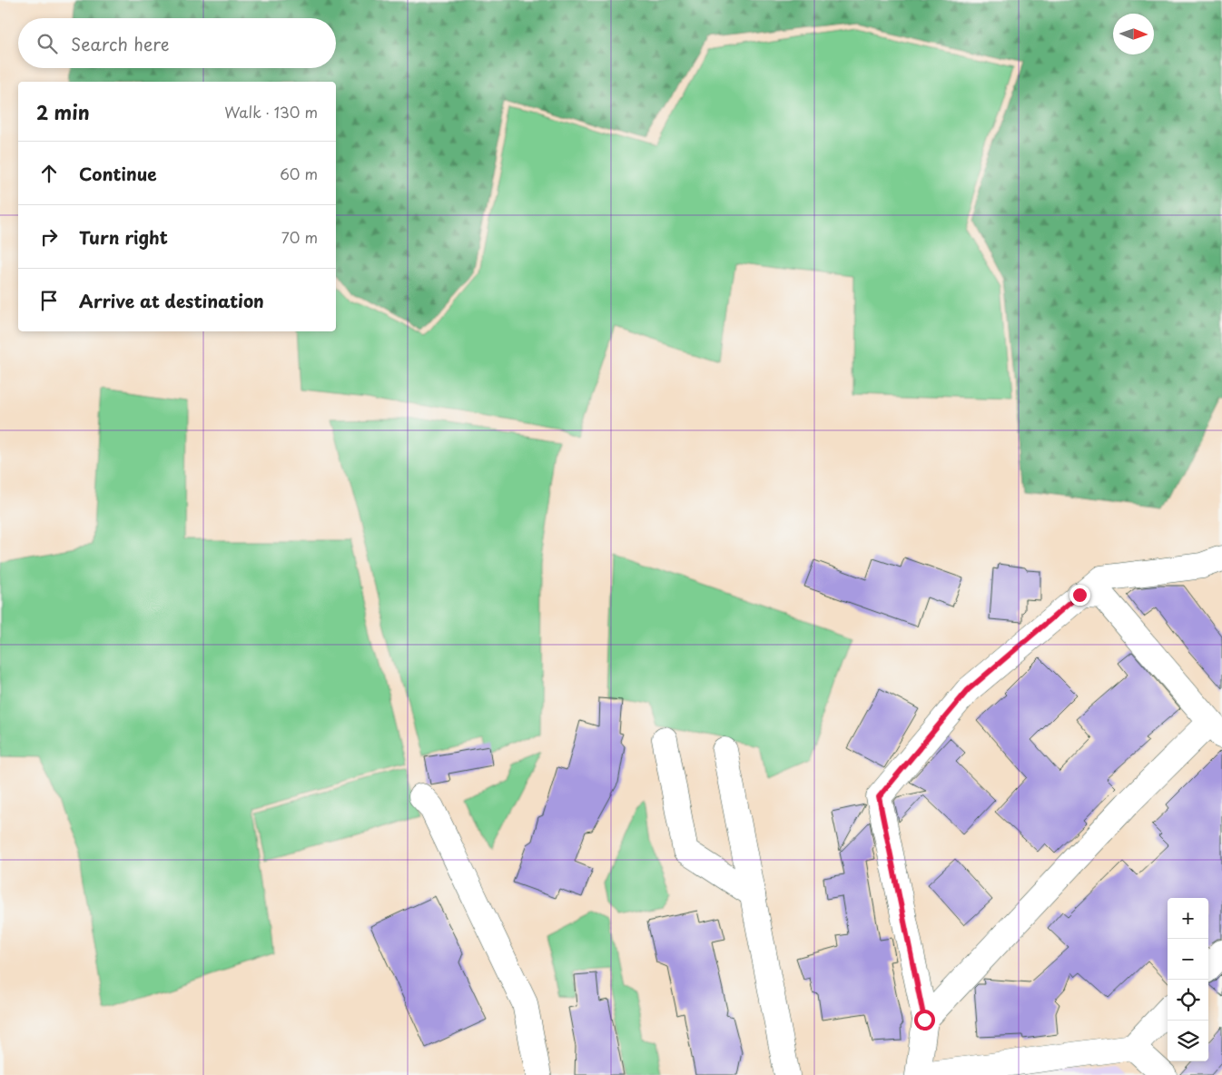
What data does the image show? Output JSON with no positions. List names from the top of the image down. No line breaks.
{"north":"right","page":{"search":"Search here","heading":["2 min","Walk · 130 m"],"list":[["Continue","60 m"],["Turn right","70 m"],"Arrive at destination"],"map_buttons":["+","−"]}}
